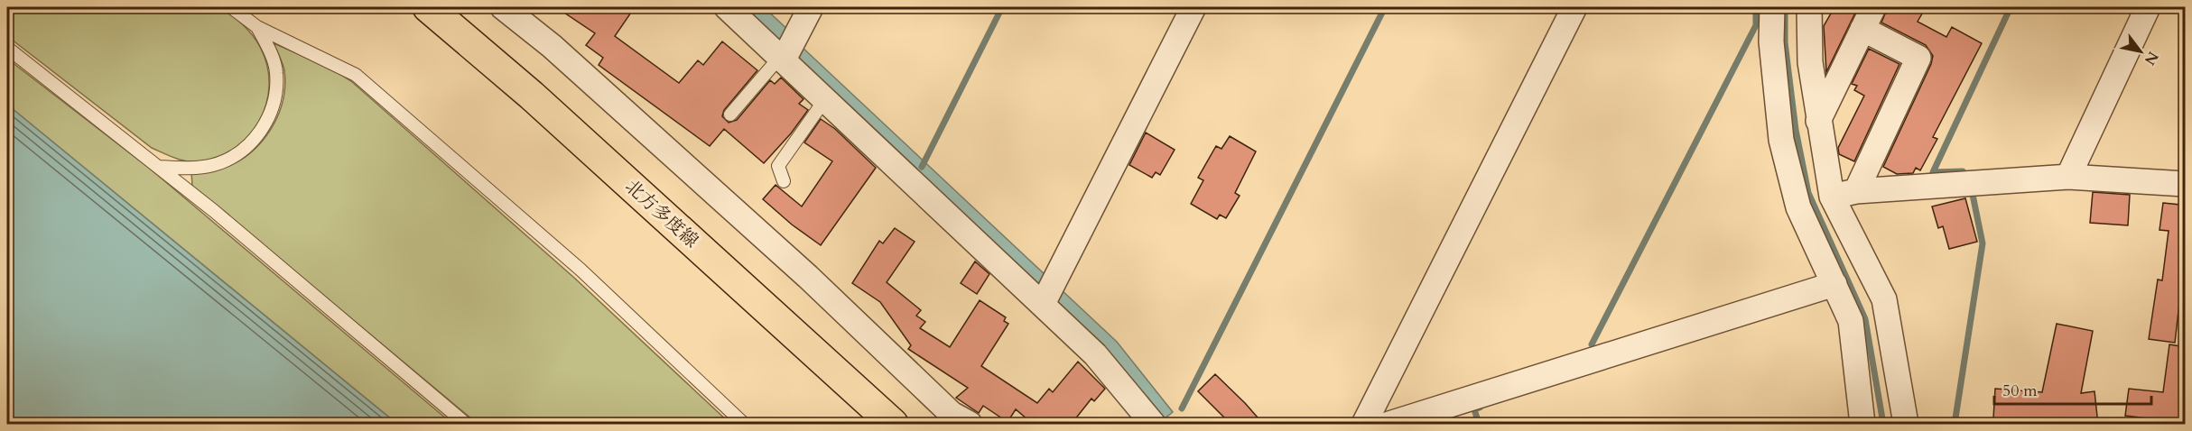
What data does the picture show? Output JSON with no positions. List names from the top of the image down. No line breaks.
{"streets":{"main road":["北方多度線"]},"scale_bar":"50 m","north":"bottom right"}
